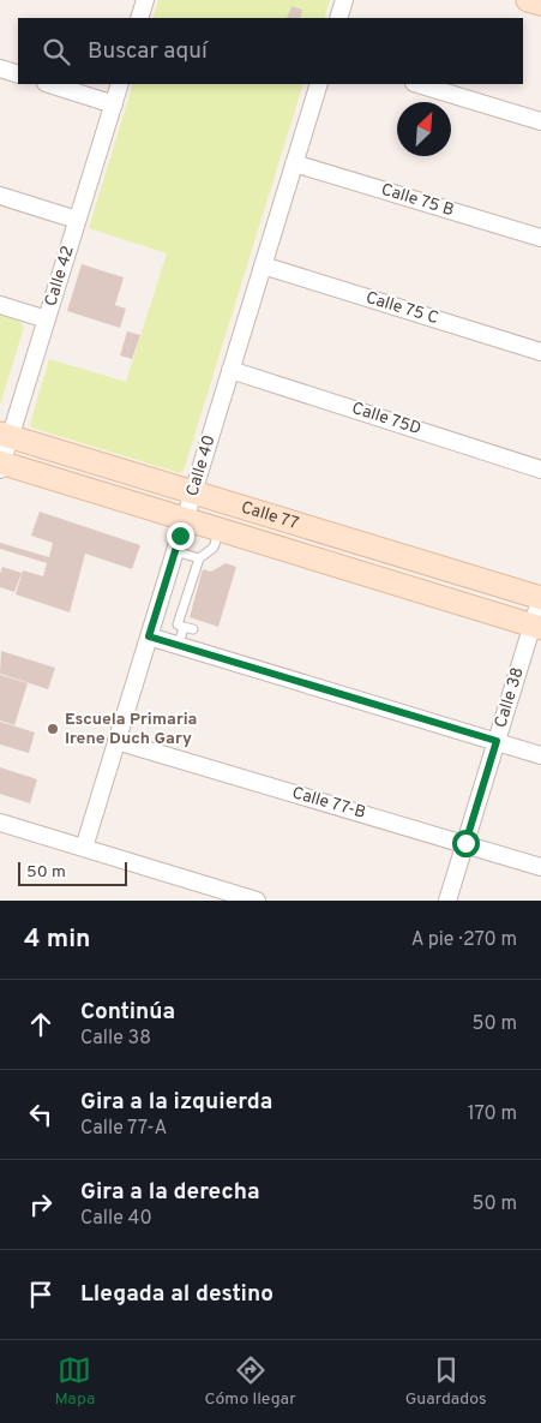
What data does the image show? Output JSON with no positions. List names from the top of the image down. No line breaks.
{"streets":{"street":["Calle 75 B","Calle 42","Calle 75 C","Calle 75D","Calle 40","Calle 77","Calle 38","Calle 77-B"]},"crossings":[["Calle 75 B","Calle 40"],["Calle 42","Calle 77"],["Calle 75 C","Calle 40"],["Calle 75D","Calle 40"],["Calle 40","Calle 77"],["Calle 40","Calle 77-B"],["Calle 77","Calle 38"],["Calle 38","Calle 77-B"]],"places":["Escuela Primaria Irene Duch Gary"],"scale_bar":"50 m","north":"top right","page":{"search":"Buscar aquí","scale":"50 m","heading":["4 min","A pie · 270 m"],"list":[["Continúa","Calle 38","50 m"],["Gira a la izquierda","Calle 77-A","170 m"],["Gira a la derecha","Calle 40","50 m"],"Llegada al destino"],"nav":["Mapa","Cómo llegar","Guardados"]}}
